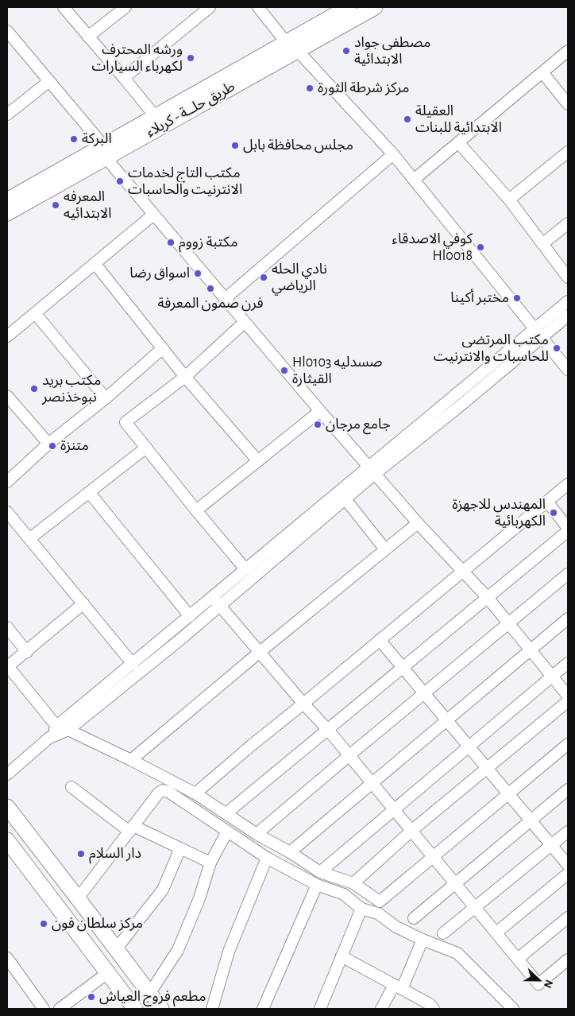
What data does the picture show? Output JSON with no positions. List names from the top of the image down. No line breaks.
{"streets":{"highway":["طريق حلــة - كربلاء"]},"places":["مصطفى جواد الابتدائية","ورشه المحترف لكهرباء السيارات","مركز شرطة الثورة","العقيلة الابتدائية للبنات","البركة","مجلس محافظة بابل","مكتب التاج لخدمات الانترنيت والحاسبات","المعرفه الابتدائيه","مكتبة زووم","كوفي الاصدقاء Hl0018","اسواق رضا","نادي الحله الرياضي","فرن صمون المعرفة","مختبر أكينا","مكتب المرتضى للحاسبات والانترنيت","Hl0103 صسدليه القيثارة","مكتب بريد نبوخذنصر","جامع مرجان","متنزة","المهندس للاجهزة الكهربائية","دار السلام","مركز سلطان فون","مطعم فروج العياش"],"north":"right"}
